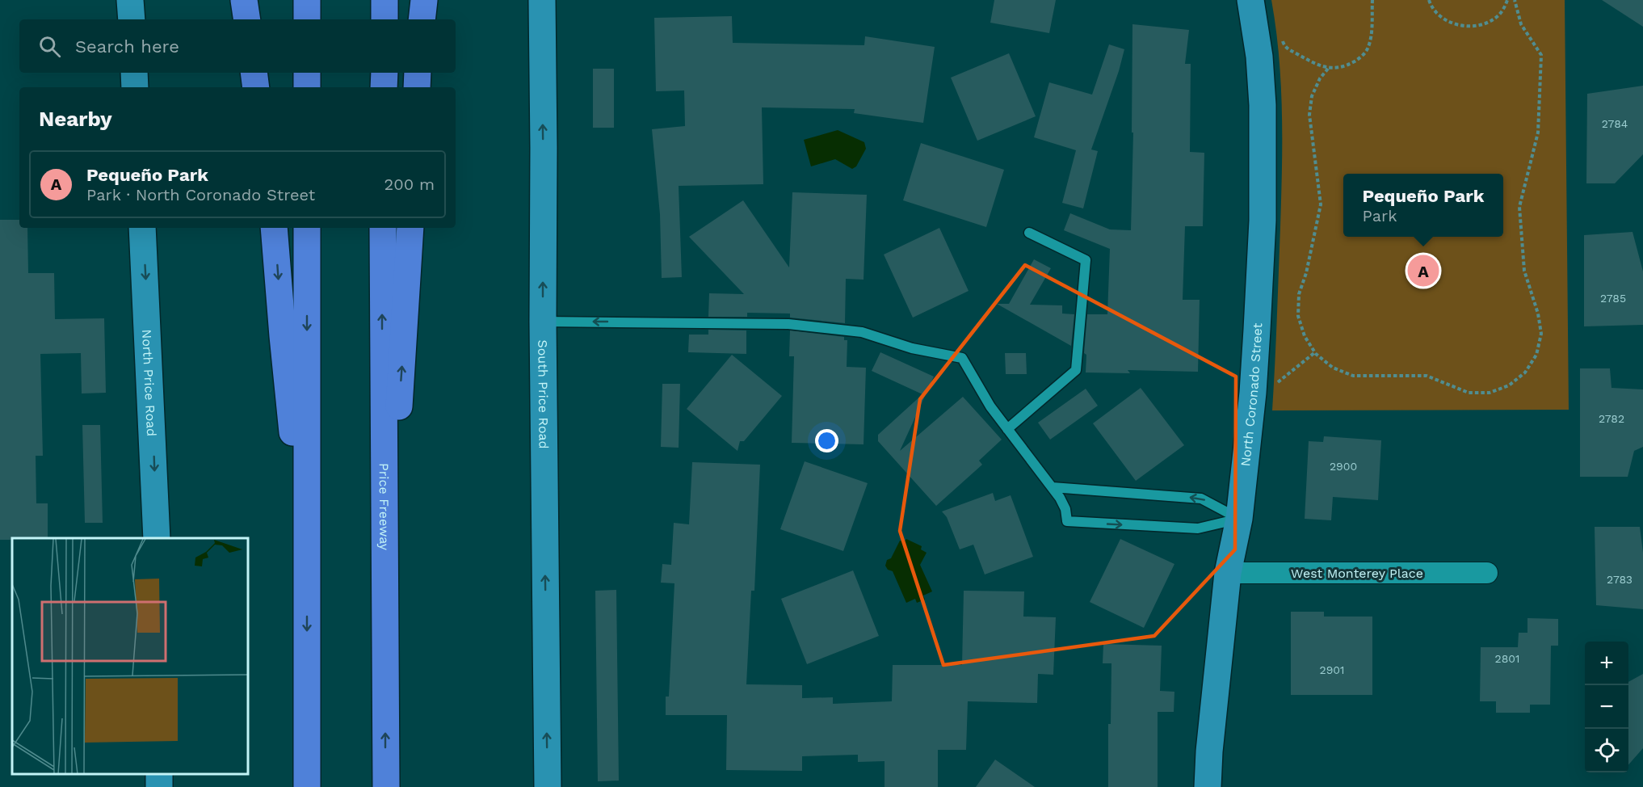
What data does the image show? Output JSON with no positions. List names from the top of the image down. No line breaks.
{"streets":{"highway":["Price Freeway"],"main road":["North Price Road","South Price Road","North Coronado Street"],"street":["West Monterey Place"]},"crossings":[["North Coronado Street","West Monterey Place"]],"one_way":["North Price Road","South Price Road"],"house_numbers":["2784","2785","2782","2900","2783","2801","2901"],"page":{"search":"Search here","heading":"Nearby","list":[{"mark":"A","name":"Pequeño Park","note":"Park · North Coronado Street","value":"200 m"}],"popup":["Pequeño Park","Park"],"pins":"A","map_buttons":["+","−"]}}
